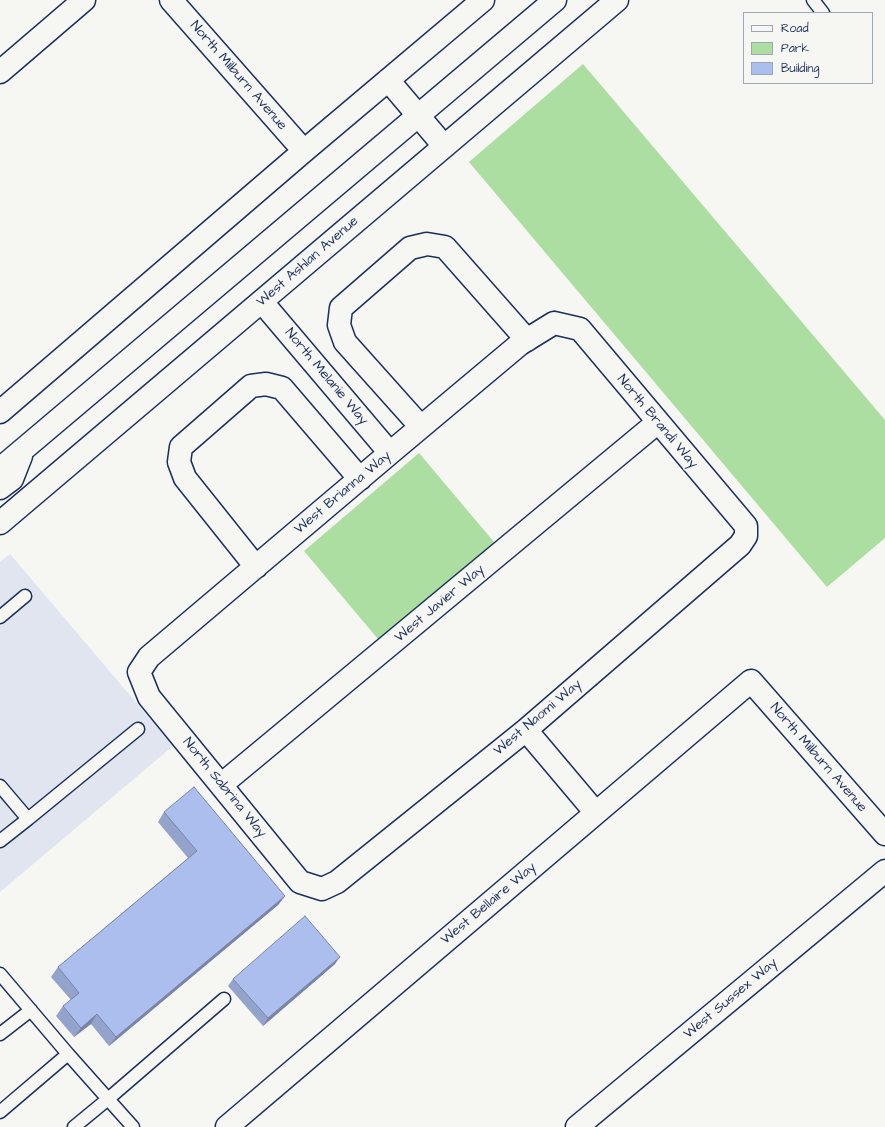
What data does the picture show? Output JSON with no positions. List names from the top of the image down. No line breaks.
{"streets":{"street":["North Milburn Avenue","West Ashlan Avenue","North Melanie Way","North Brandi Way","West Brianna Way","West Javier Way","West Naomi Way","North Sabrina Way","West Bellaire Way","West Sussex Way"]},"crossings":[["North Milburn Avenue","West Bellaire Way"],["West Ashlan Avenue","North Melanie Way"],["North Melanie Way","West Brianna Way"],["North Brandi Way","West Brianna Way"],["North Brandi Way","West Javier Way"],["North Brandi Way","West Naomi Way"],["West Brianna Way","North Sabrina Way"],["West Javier Way","North Sabrina Way"],["West Naomi Way","North Sabrina Way"]],"legend":["Road","Park","Building"]}
